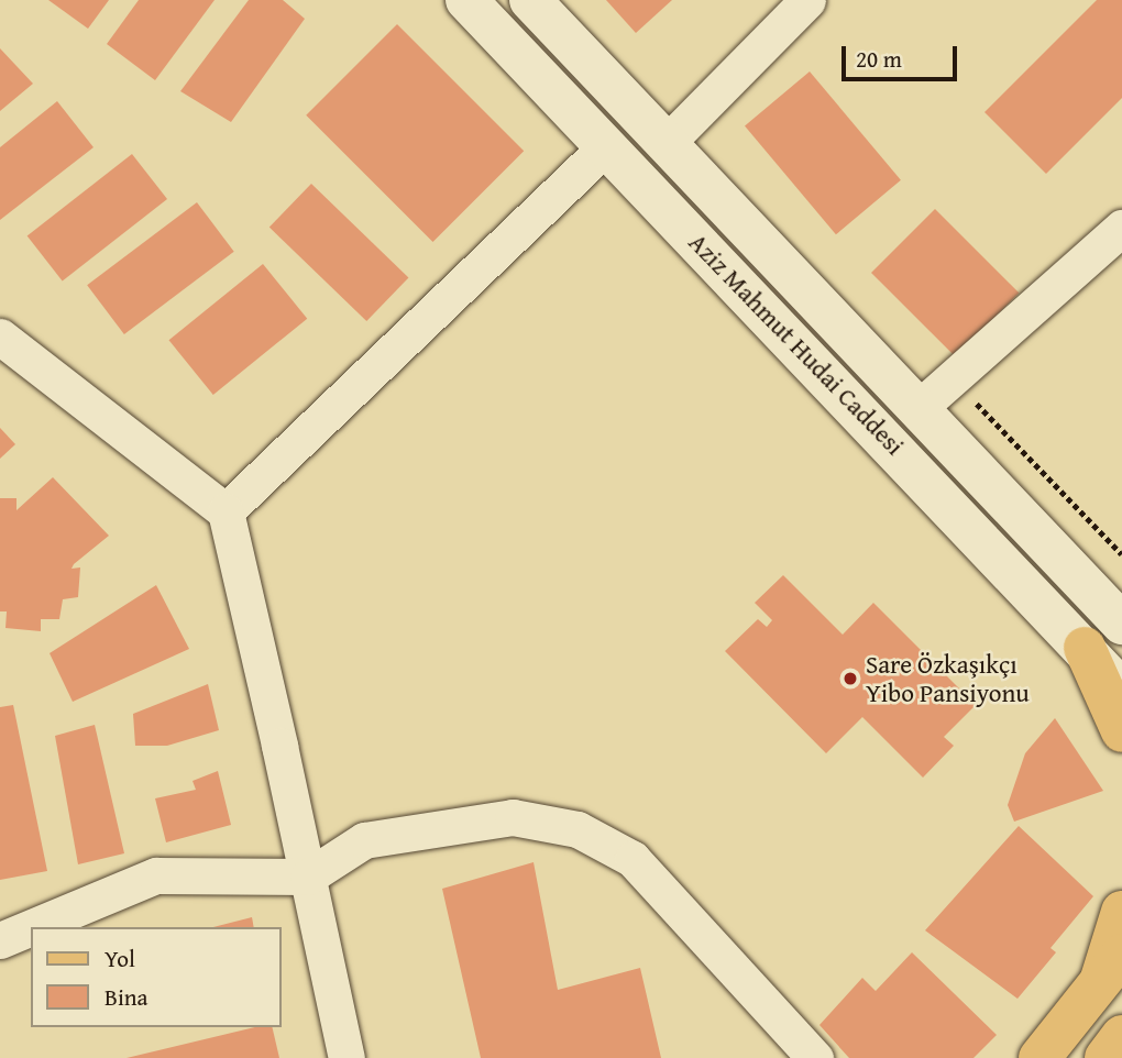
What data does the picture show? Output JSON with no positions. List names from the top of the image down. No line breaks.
{"streets":{"street":["Aziz Mahmut Hudai Caddesi"]},"places":["Sare Özkaşıkçı Yibo Pansiyonu"],"legend":["Yol","Bina"],"scale_bar":"20 m"}
